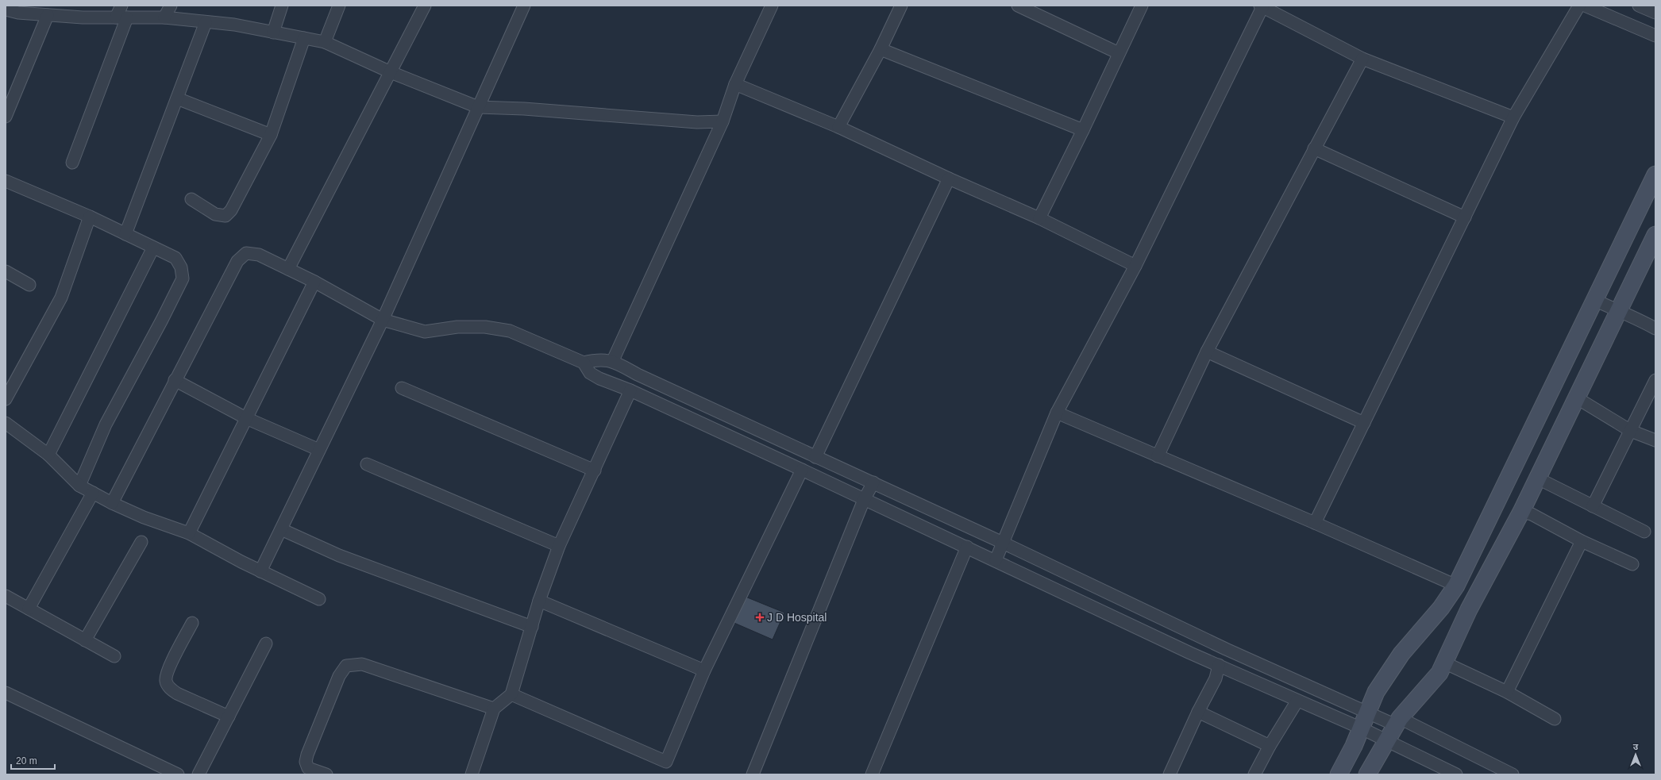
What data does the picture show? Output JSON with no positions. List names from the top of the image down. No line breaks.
{"places":{"health":["J D Hospital"]},"scale_bar":"20 m","north":"top"}
